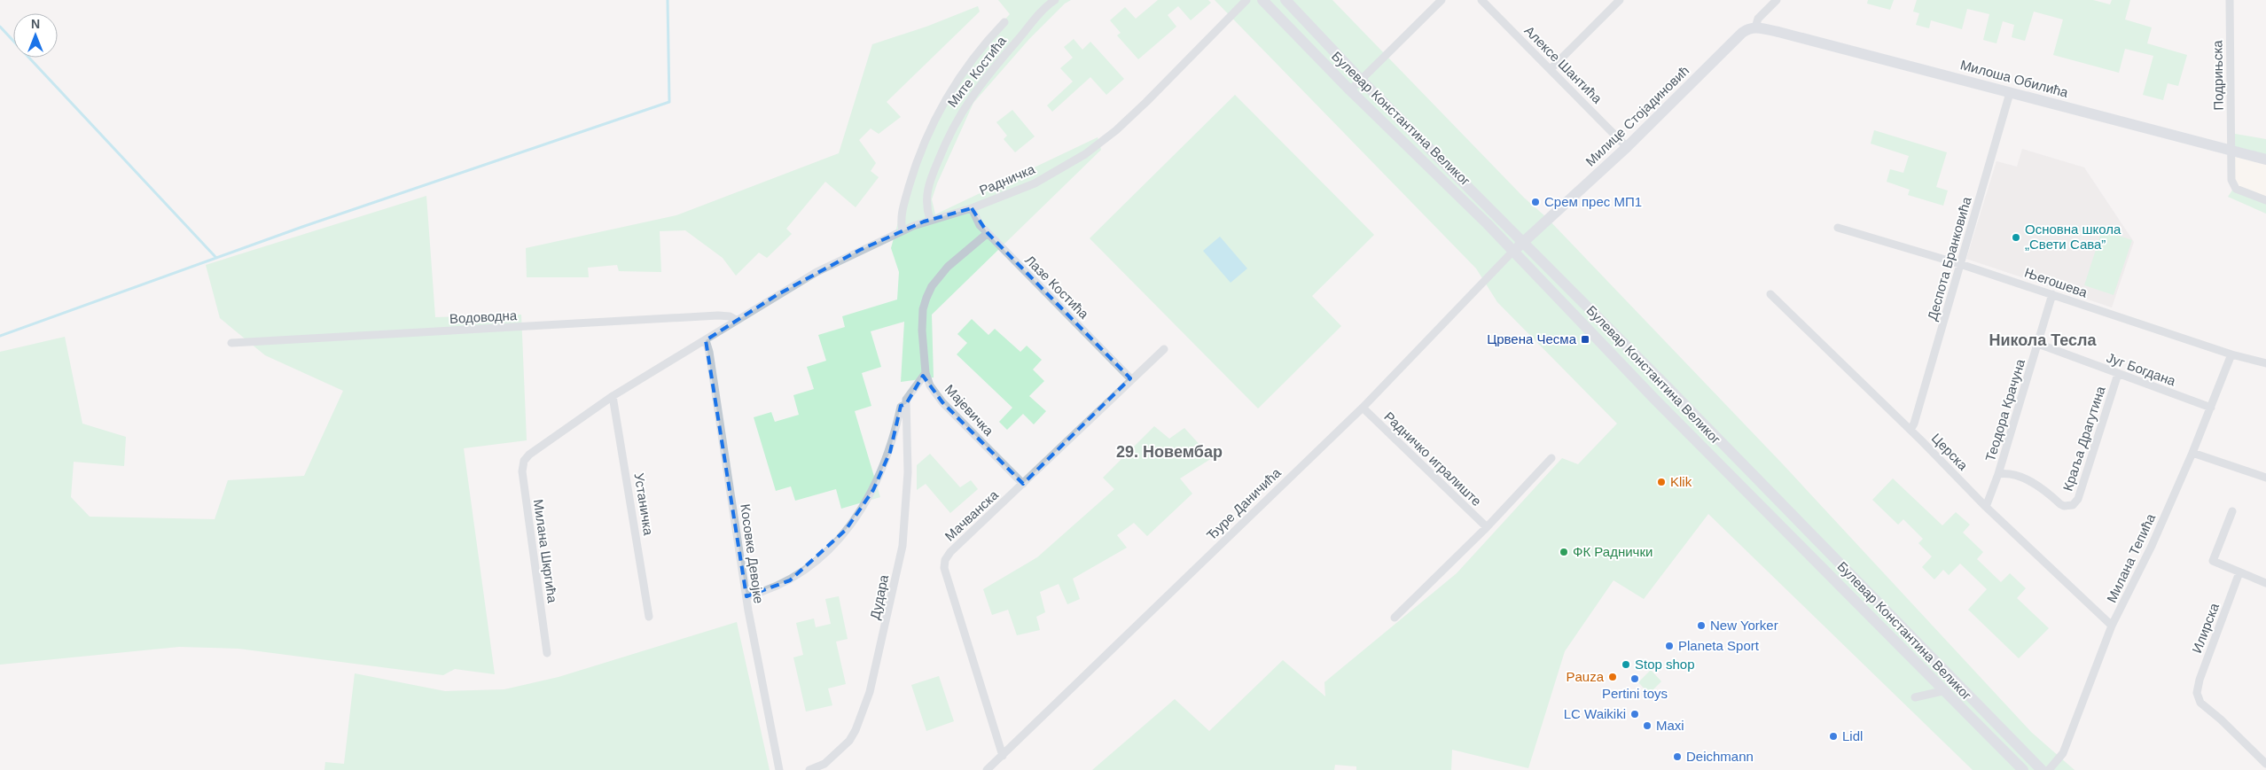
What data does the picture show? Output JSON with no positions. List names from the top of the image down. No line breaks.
{"streets":{"main road":["Милоша Обилића","Милице Стојадиновић","Булевар Константина Великог"],"street":["Алексе Шантића","Мите Костића","Подрињска","Радничка","Деспота Бранковића","Његошева","Лазе Костића","Водоводна","Југ Богдана","Мајевичка","Теодора Крачуна","Краља Драгутина","Церска","Радничко игралиште","Устаничка","Ђуре Даничића","Мачванска","Милана Шкргића","Косовке Девојке","Милана Тепића","Дудара","Илирска"]},"crossings":[["Алексе Шантића","Милице Стојадиновић"],["Мите Костића","Радничка"],["Подрињска","Милоша Обилића"],["Милоша Обилића","Милице Стојадиновић"],["Милоша Обилића","Деспота Бранковића"],["Милице Стојадиновић","Булевар Константина Великог"],["Милице Стојадиновић","Ђуре Даничића"],["Булевар Константина Великог","Ђуре Даничића"],["Радничка","Лазе Костића"],["Радничка","Водоводна"],["Деспота Бранковића","Његошева"],["Деспота Бранковића","Церска"],["Његошева","Теодора Крачуна"],["Његошева","Милана Тепића"],["Лазе Костића","Мајевичка"],["Лазе Костића","Мачванска"],["Југ Богдана","Теодора Крачуна"],["Југ Богдана","Краља Драгутина"],["Југ Богдана","Милана Тепића"],["Мајевичка","Мачванска"],["Мајевичка","Дудара"],["Теодора Крачуна","Краља Драгутина"],["Теодора Крачуна","Церска"],["Церска","Милана Тепића"],["Радничко игралиште","Ђуре Даничића"],["Устаничка","Милана Шкргића"],["Ђуре Даничића","Мачванска"],["Косовке Девојке","Дудара"]],"districts":["Никола Тесла","29. Новембар"],"places":{"other":["Срем прес МП1","Основна школа „Свети Сава”","Klik","ФК Раднички","New Yorker","Planeta Sport","Stop shop","Pauza","Pertini toys","LC Waikiki","Maxi","Lidl","Deichmann"],"transit":["Црвена Чесма"]},"north":"top"}
